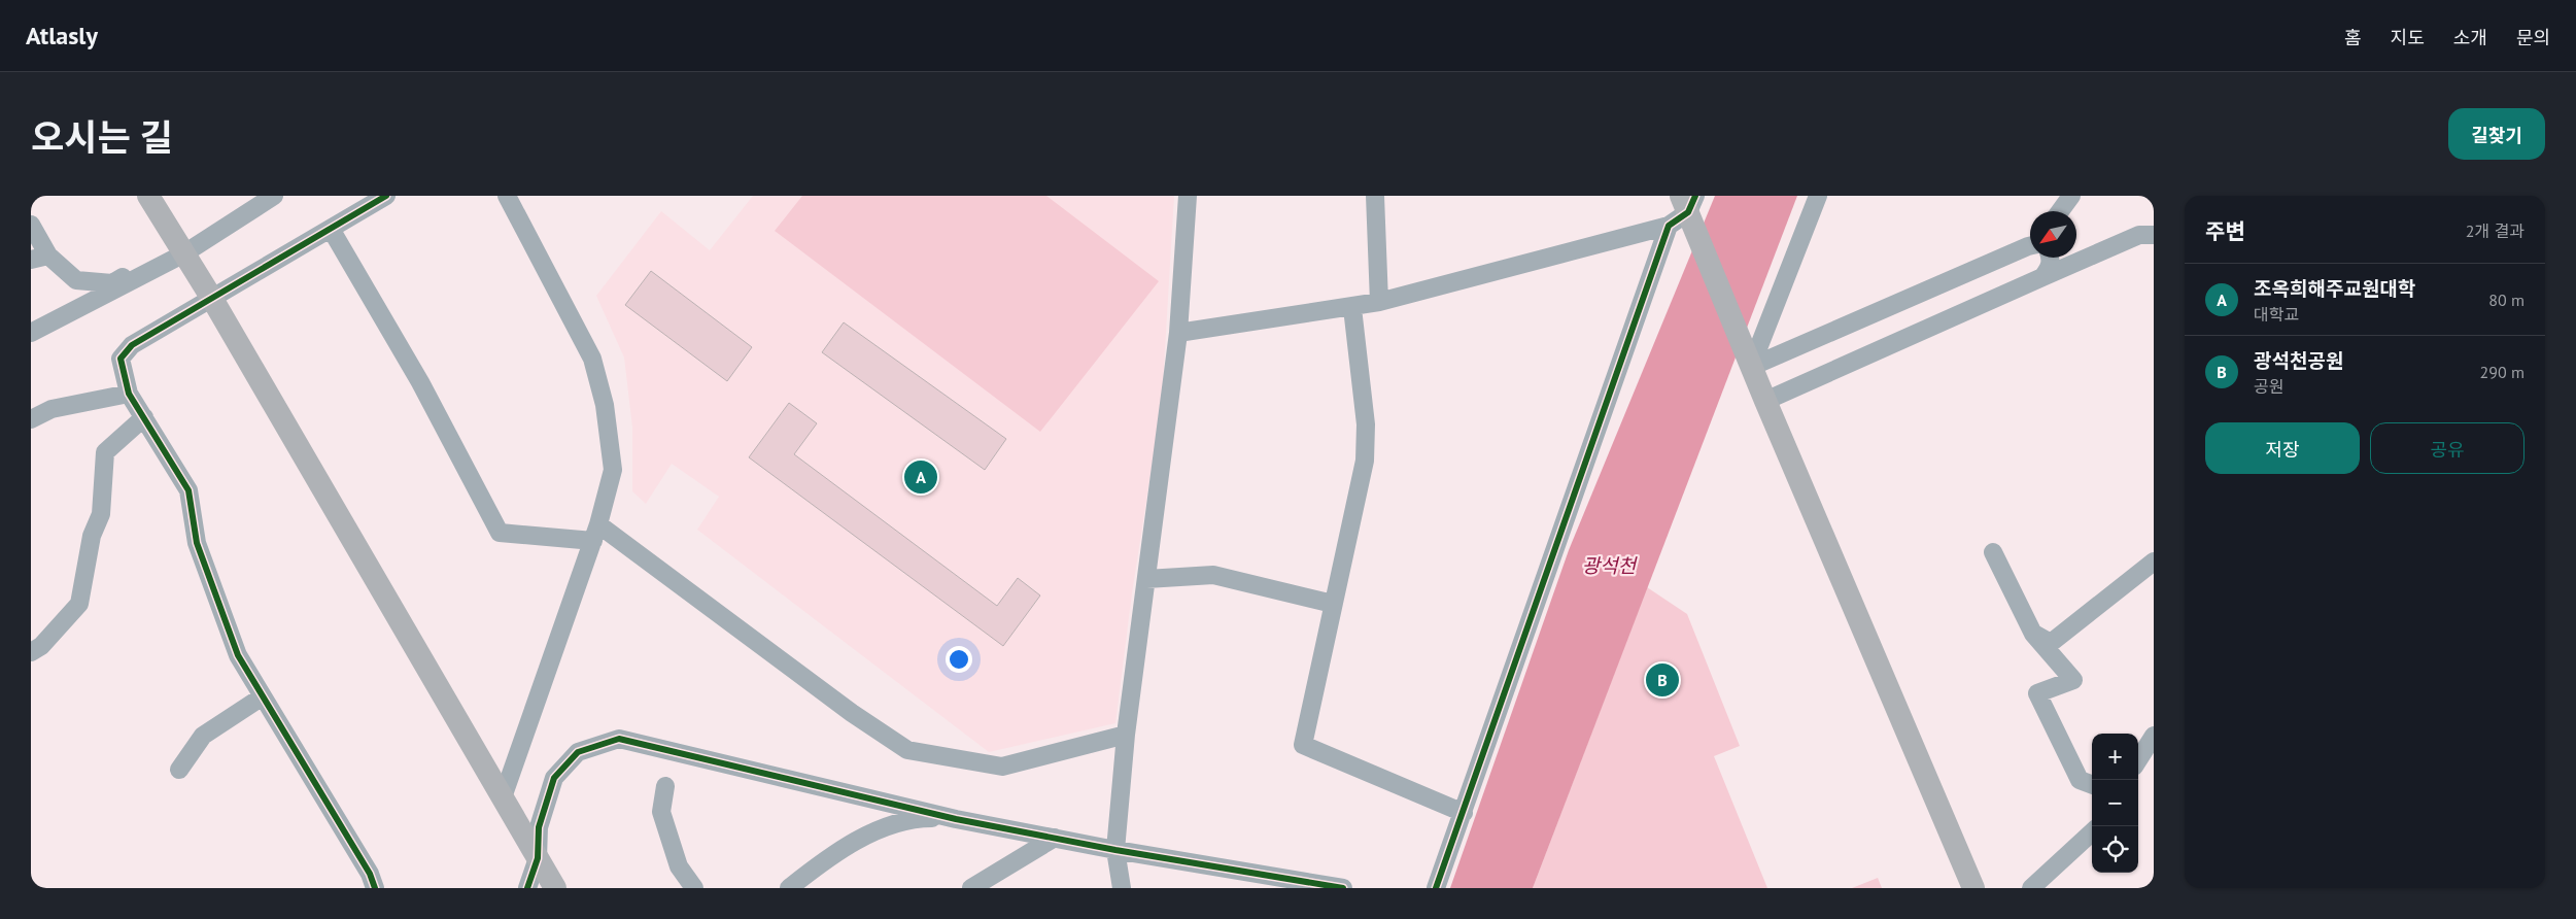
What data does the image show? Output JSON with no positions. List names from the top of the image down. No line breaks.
{"water":["광석천"],"north":"bottom left","page":{"header":"Atlasly","nav":["홈","지도","소개","문의"],"title":"오시는 길","buttons":["길찾기",["저장","공유"]],"heading":["주변","2개 결과"],"list":[{"mark":"A","name":"조옥희해주교원대학","note":"대학교","value":"80 m"},{"mark":"B","name":"광석천공원","note":"공원","value":"290 m"}],"pins":["A","B"],"map_buttons":["+","−"]}}
